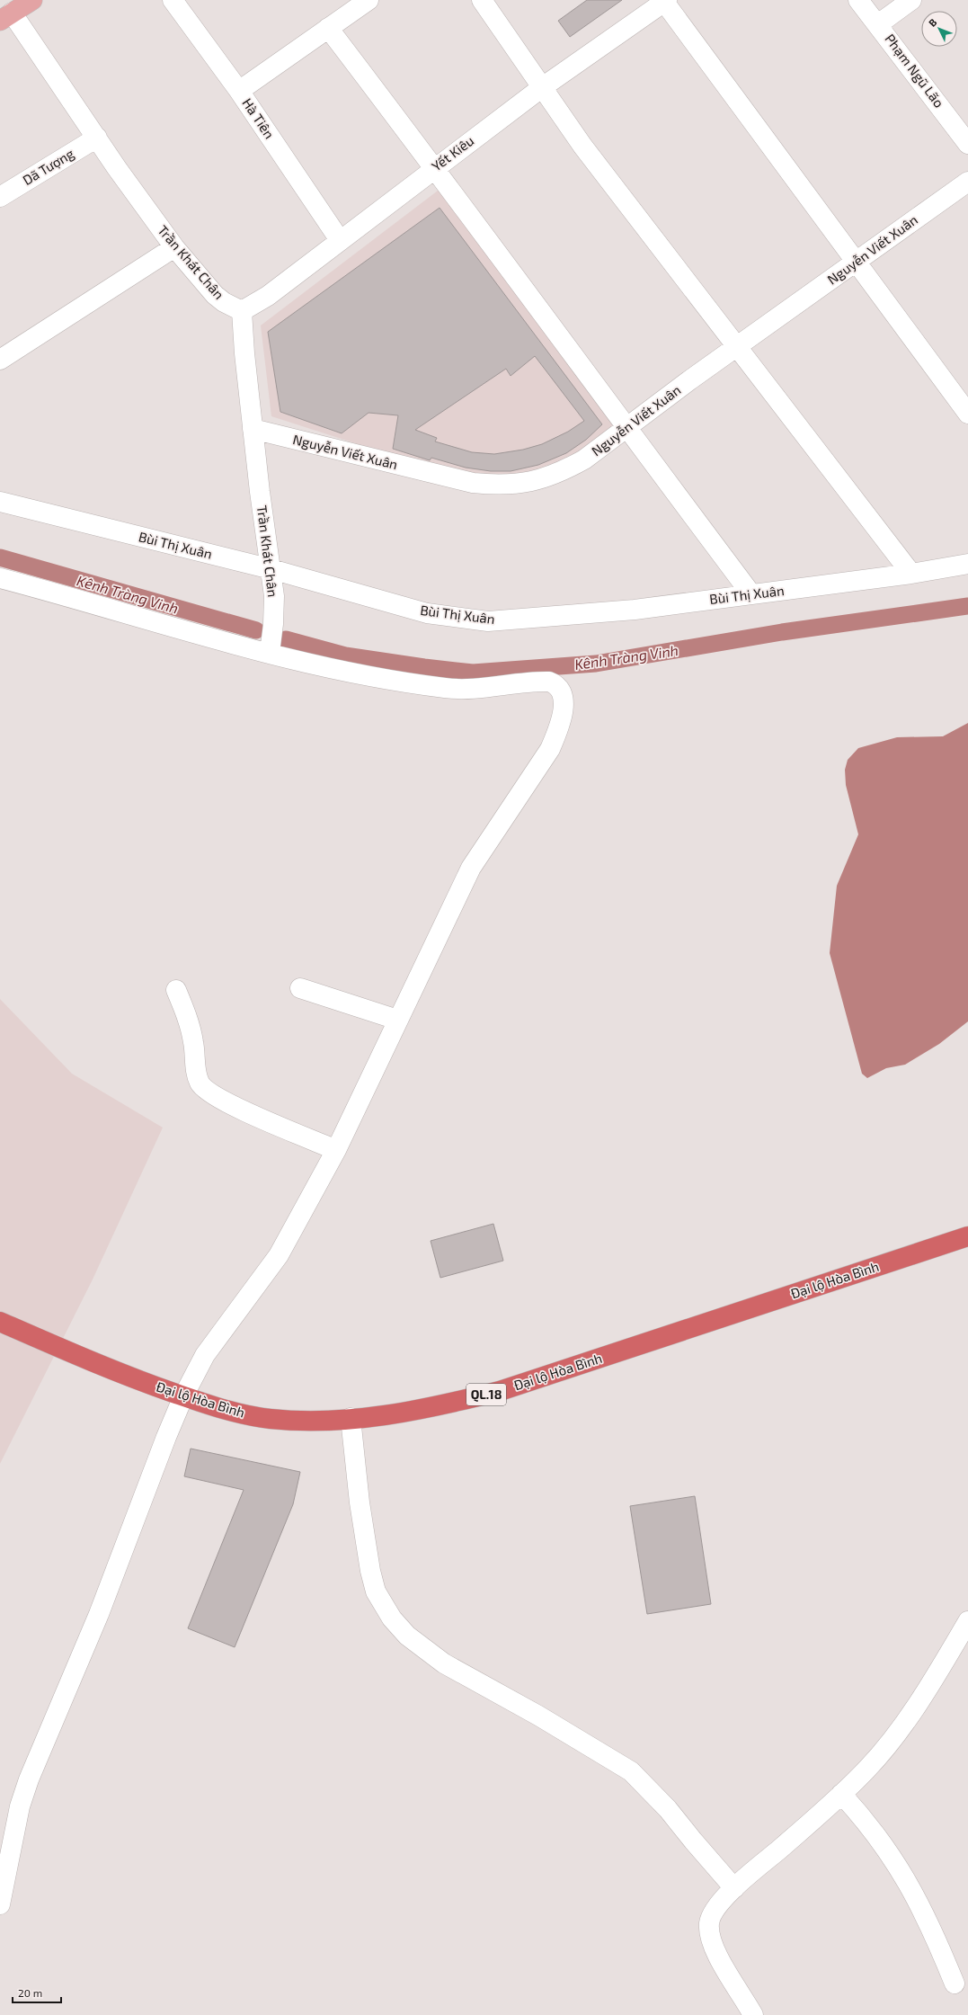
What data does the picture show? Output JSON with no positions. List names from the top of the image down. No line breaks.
{"streets":{"highway":["Đại lộ Hòa Bình","QL.18"],"street":["Phạm Ngũ Lão","Hà Tiên","Yết Kiêu","Dã Tượng","Nguyễn Viết Xuân","Trần Khát Chân","Bùi Thị Xuân"]},"crossings":[["Hà Tiên","Yết Kiêu"],["Yết Kiêu","Trần Khát Chân"],["Dã Tượng","Trần Khát Chân"],["Nguyễn Viết Xuân","Trần Khát Chân"],["Trần Khát Chân","Bùi Thị Xuân"]],"water":["Kênh Tràng Vinh"],"scale_bar":"20 m","north":"top left"}
